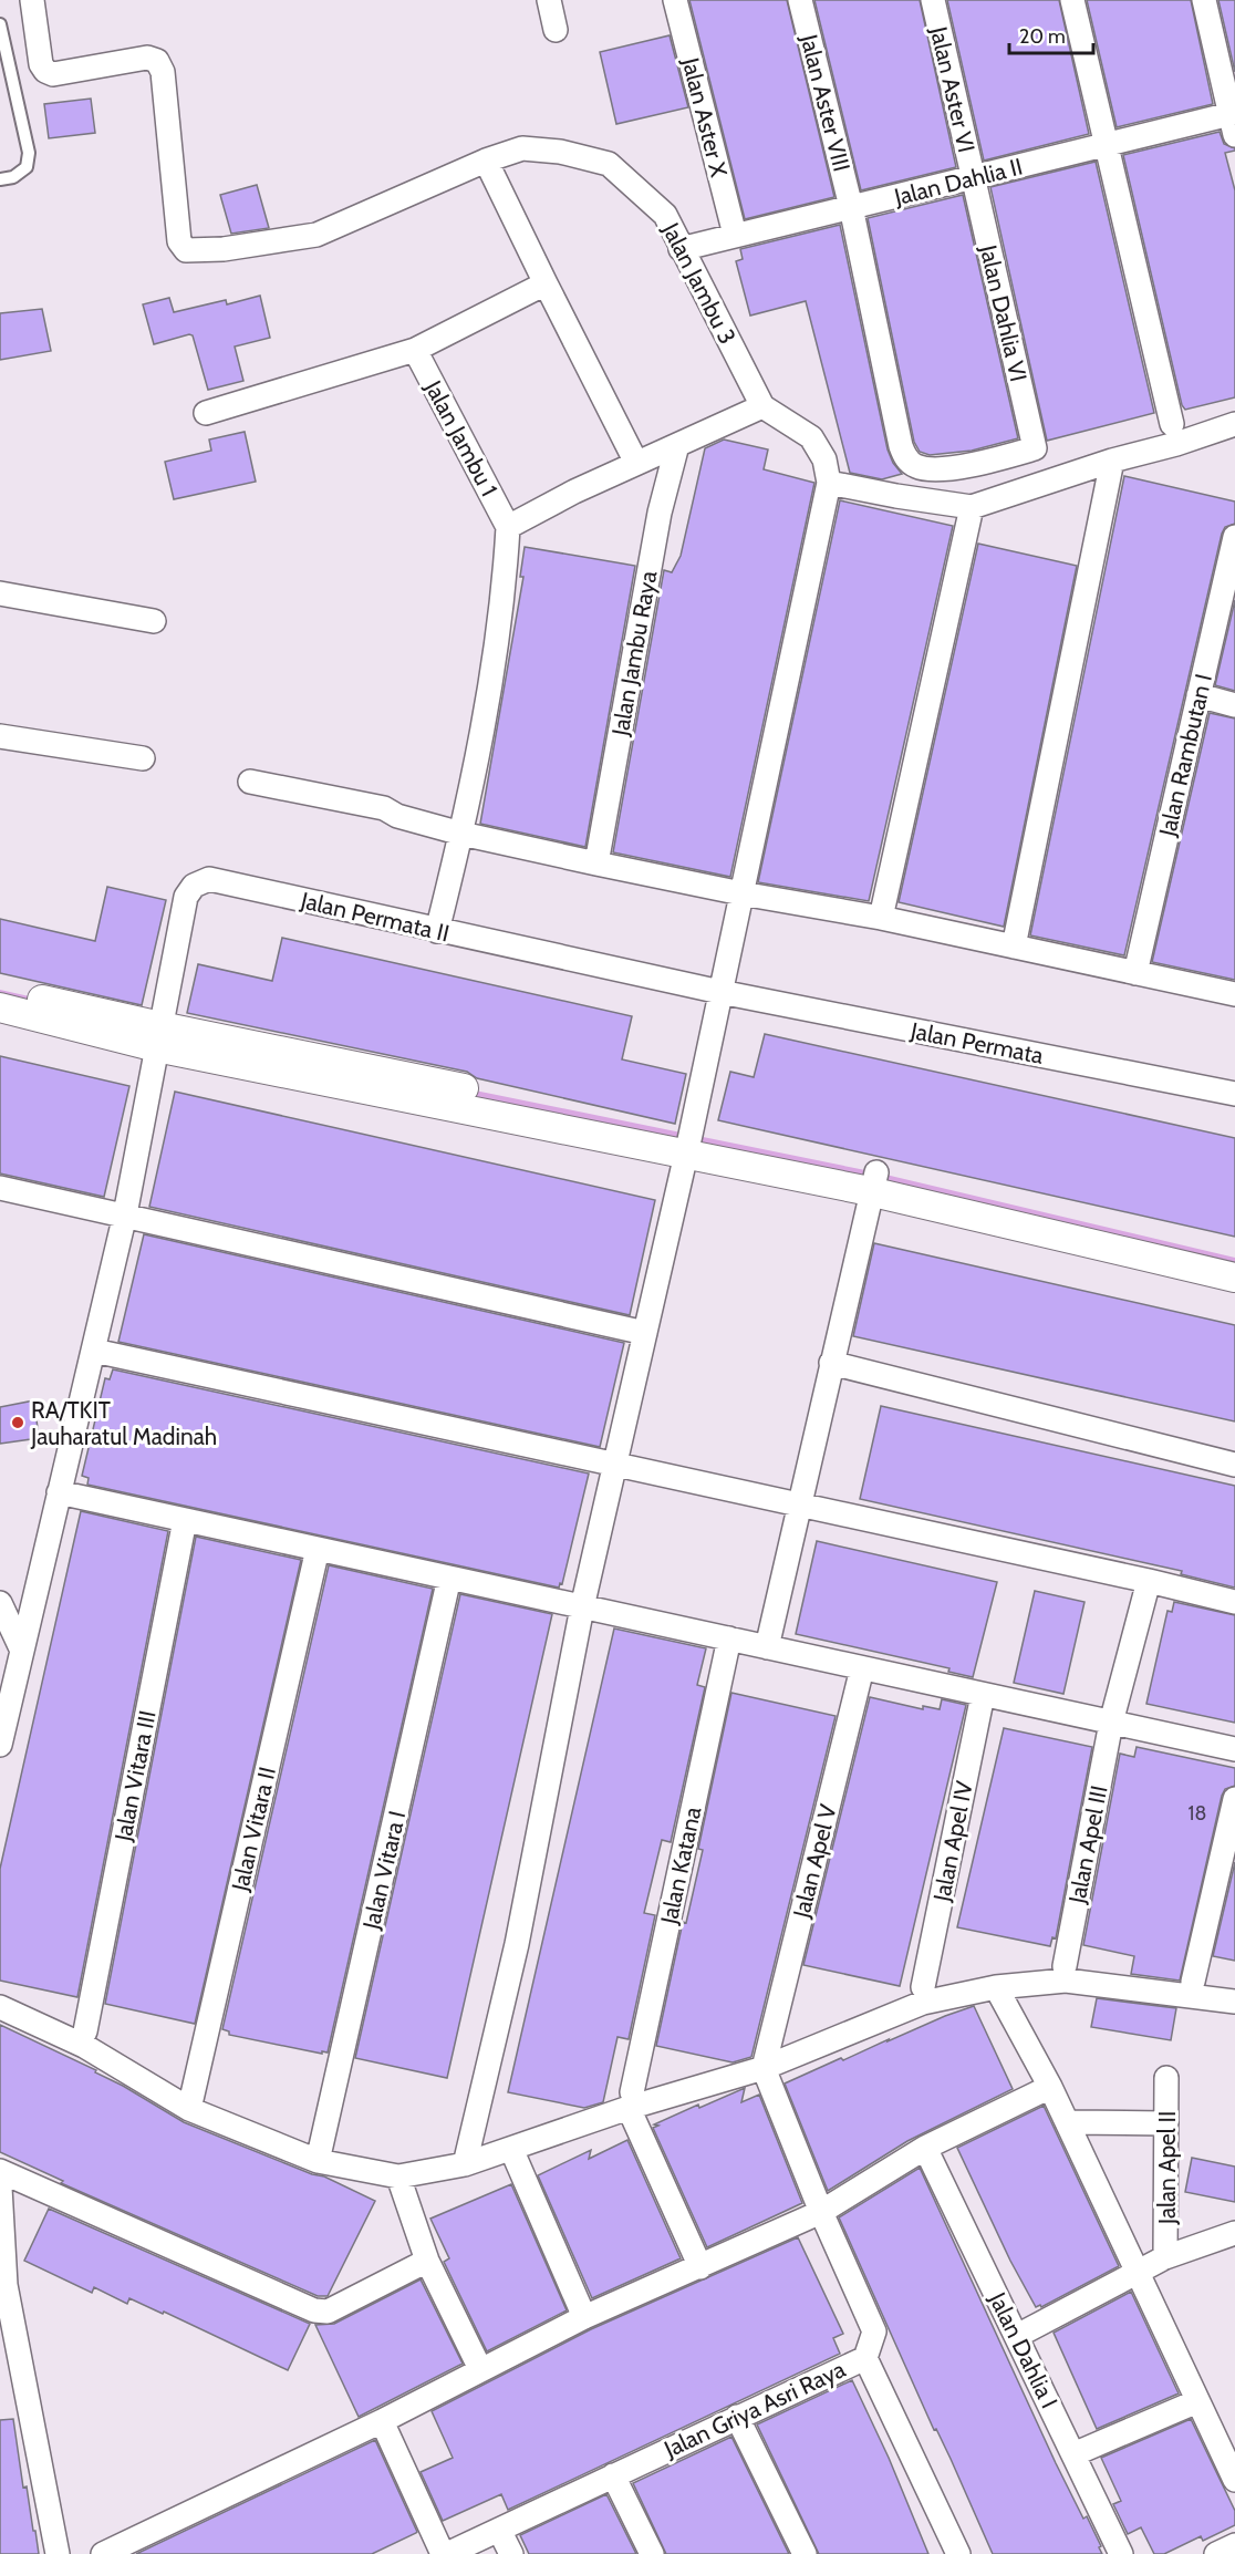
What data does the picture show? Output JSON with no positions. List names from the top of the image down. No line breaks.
{"streets":{"street":["Jalan Aster VI","Jalan Aster VIII","Jalan Aster X","Jalan Dahlia II","Jalan Jambu 3","Jalan Dahlia VI","Jalan Jambu 1","Jalan Jambu Raya","Jalan Rambutan I","Jalan Permata II","Jalan Permata","Jalan Vitara III","Jalan Vitara II","Jalan Apel IV","Jalan Apel III","Jalan Apel V","Jalan Katana","Jalan Vitara I","Jalan Apel II","Jalan Dahlia I","Jalan Griya Asri Raya"]},"crossings":[["Jalan Aster VI","Jalan Dahlia II"],["Jalan Aster VI","Jalan Dahlia VI"],["Jalan Aster VIII","Jalan Dahlia II"],["Jalan Aster VIII","Jalan Dahlia VI"],["Jalan Aster X","Jalan Dahlia II"],["Jalan Dahlia II","Jalan Jambu 3"],["Jalan Dahlia II","Jalan Dahlia VI"],["Jalan Permata II","Jalan Permata"]],"places":["RA/TKIT Jauharatul Madinah"],"house_numbers":["18"],"scale_bar":"20 m"}
